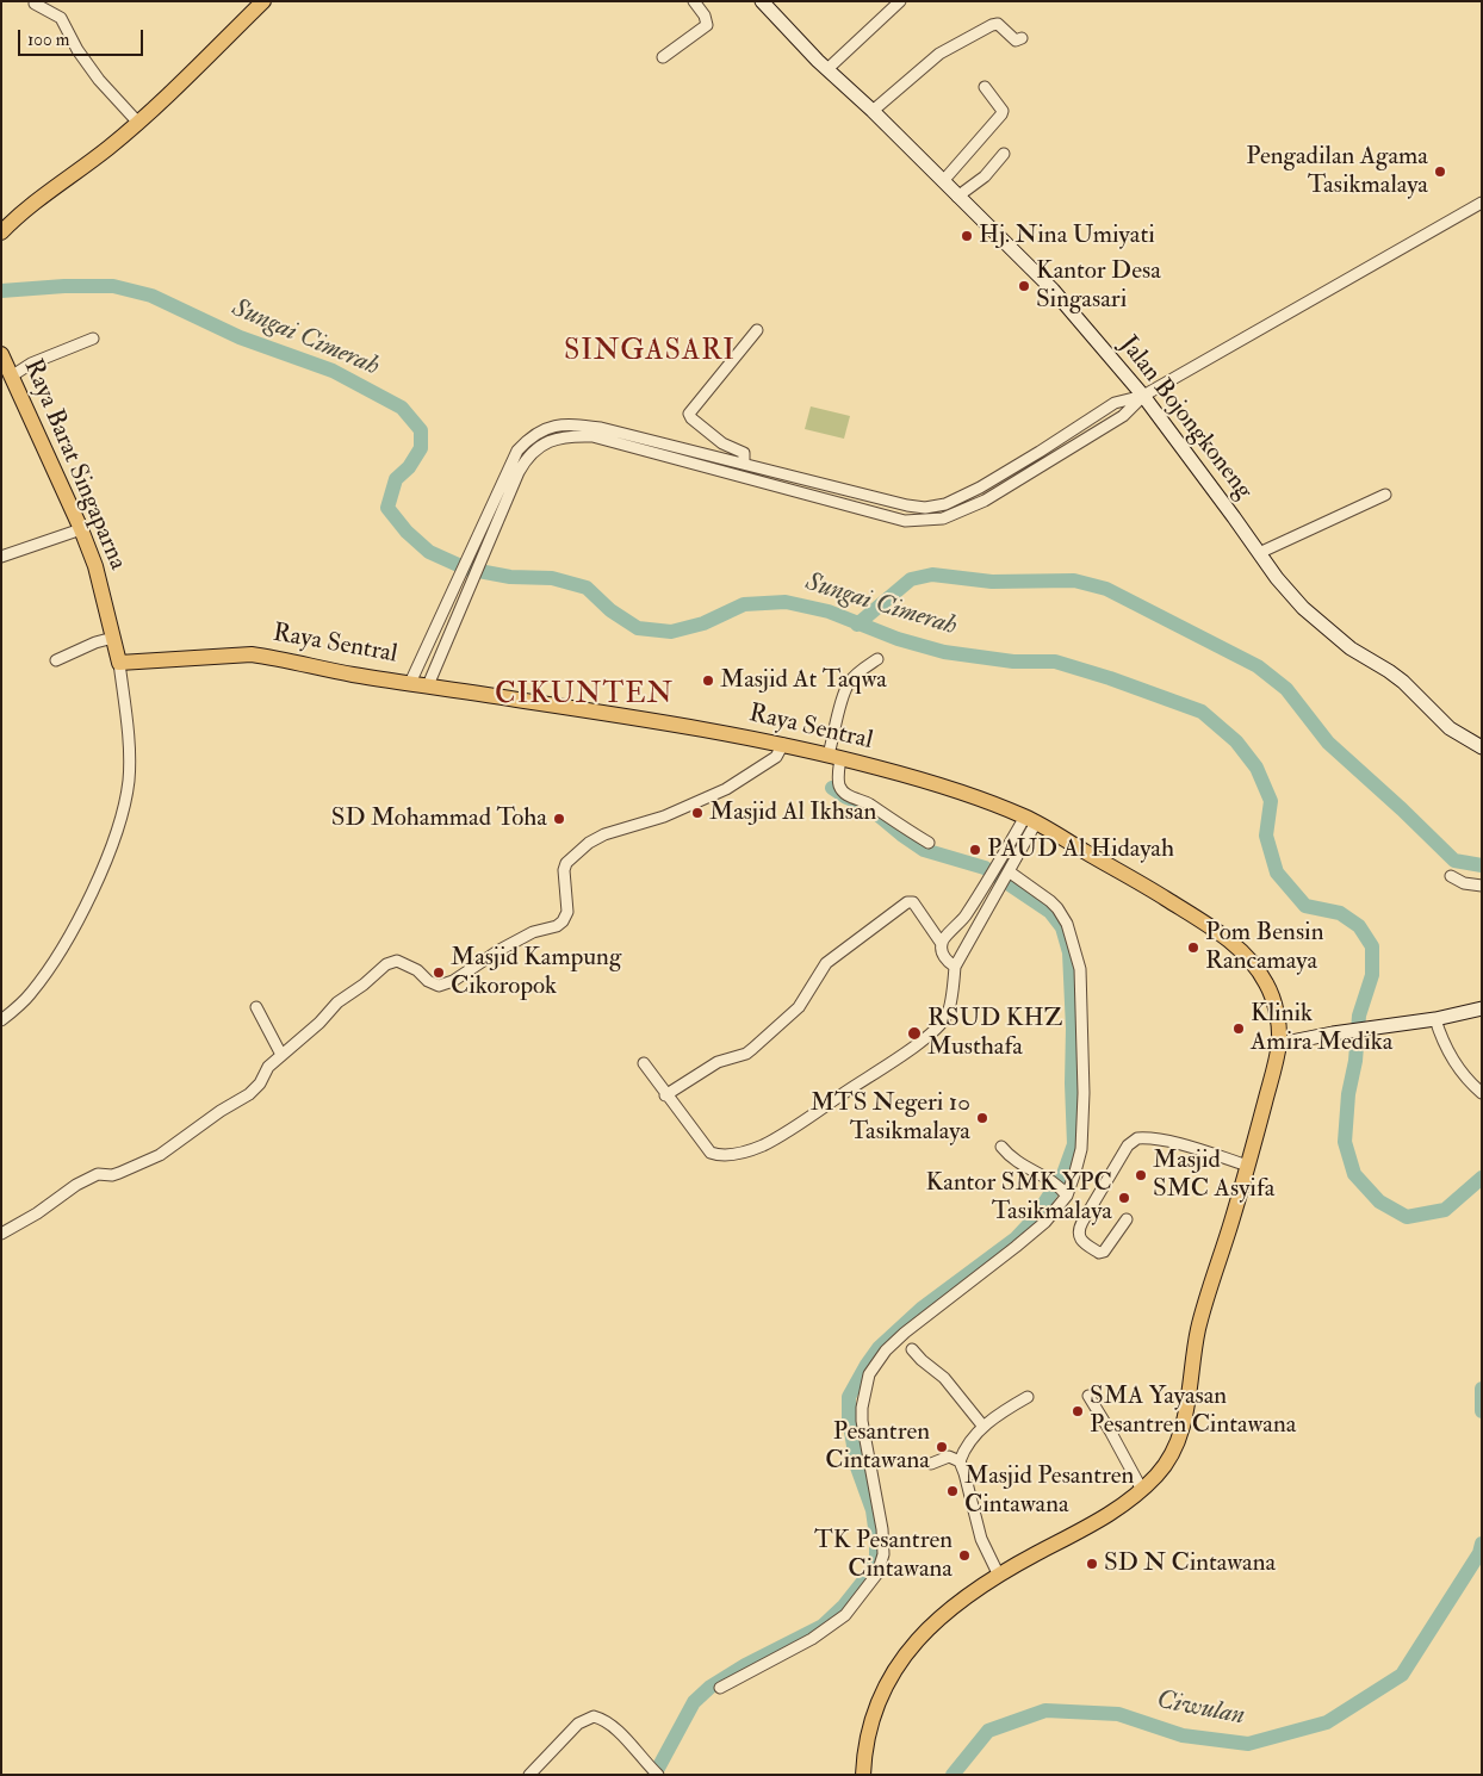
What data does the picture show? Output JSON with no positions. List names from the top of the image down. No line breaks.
{"streets":{"main road":["Jalan Bojongkoneng","Raya Barat Singaparna","Raya Sentral"]},"crossings":[["Raya Barat Singaparna","Raya Sentral"]],"districts":["SINGASARI","CIKUNTEN"],"water":["Sungai Cimerah","Ciwulan"],"places":["Pengadilan Agama Tasikmalaya","Hj. Nina Umiyati","Kantor Desa Singasari","Masjid At Taqwa","Masjid Al Ikhsan","SD Mohammad Toha","PAUD Al Hidayah","Pom Bensin Rancamaya","Masjid Kampung Cikoropok","Klinik Amira Medika","RSUD KHZ Musthafa","MTS Negeri 10 Tasikmalaya","Masjid SMC Asyifa","Kantor SMK YPC Tasikmalaya","SMA Yayasan Pesantren Cintawana","Pesantren Cintawana","Masjid Pesantren Cintawana","TK Pesantren Cintawana","SD N Cintawana"],"scale_bar":"100 m"}
